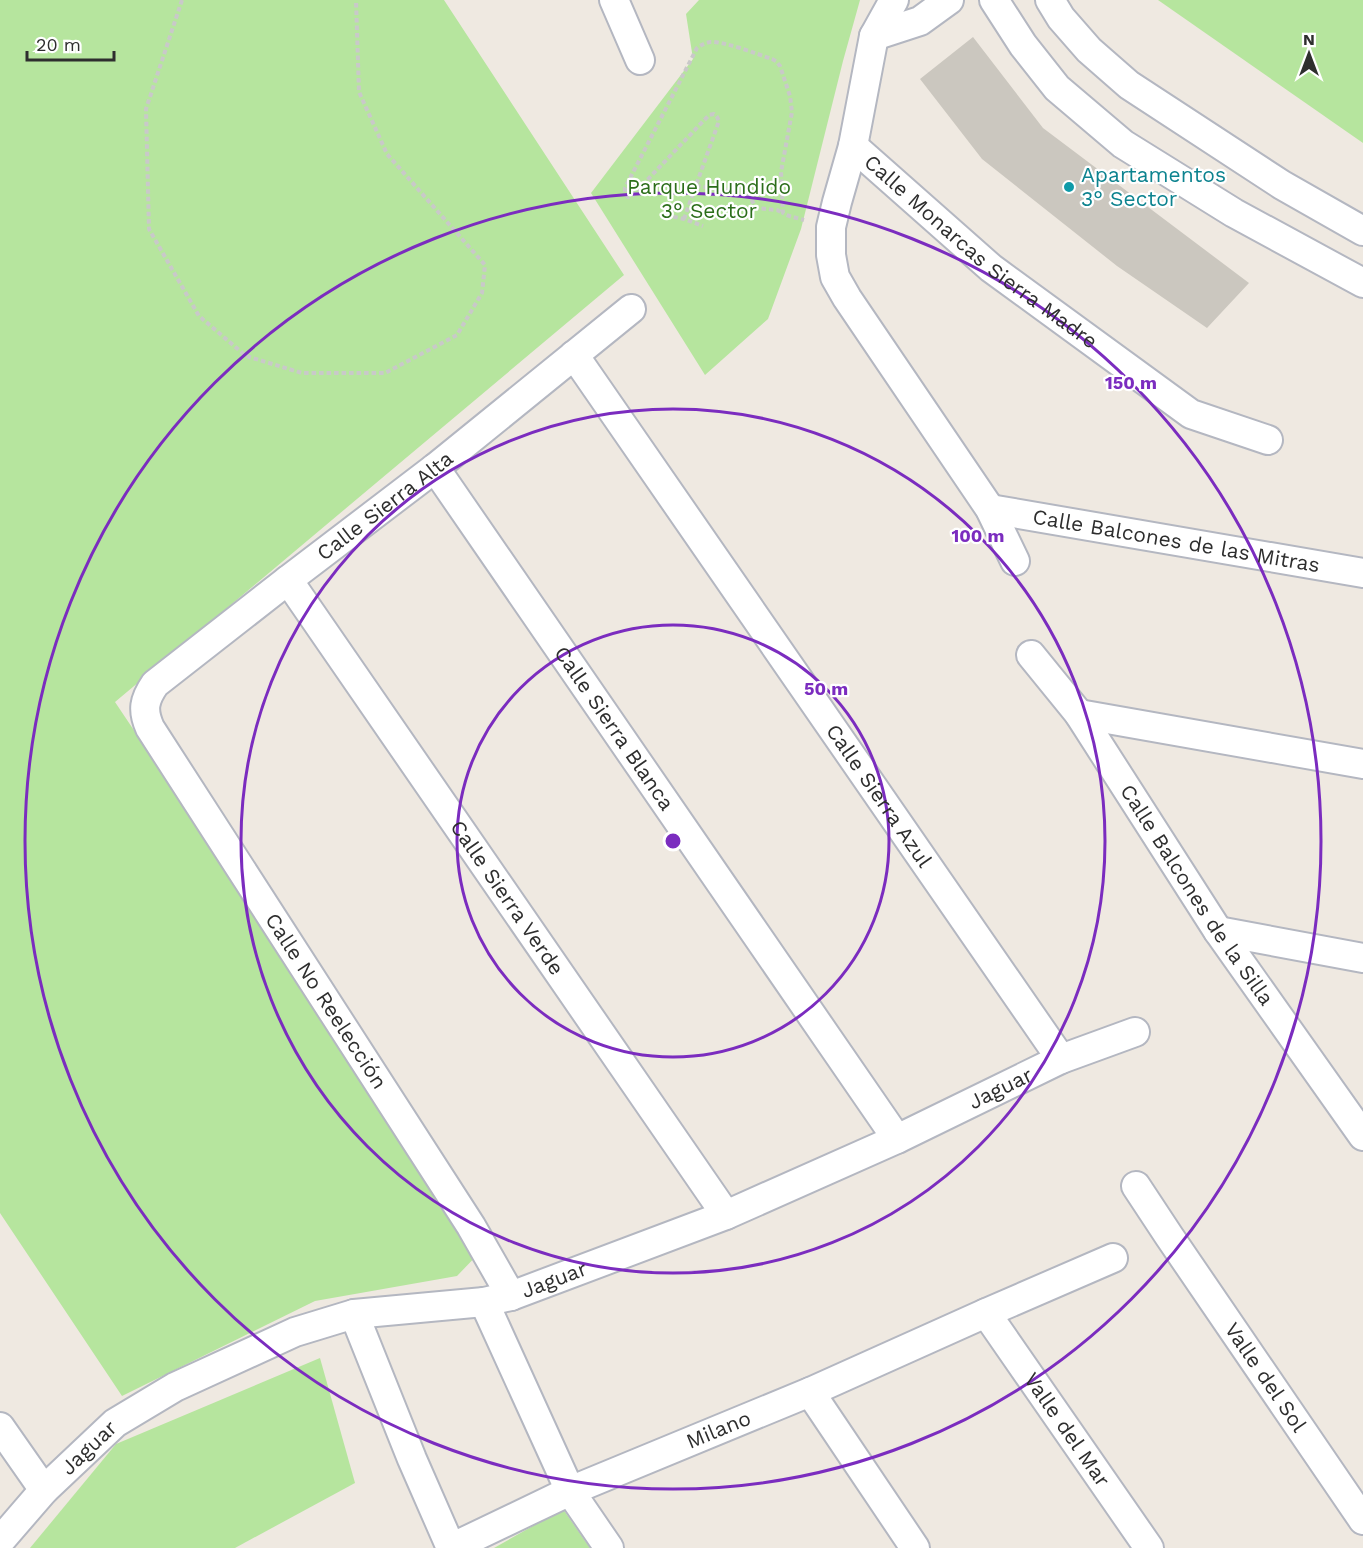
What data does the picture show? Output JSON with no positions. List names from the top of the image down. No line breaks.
{"streets":{"street":["Calle Monarcas Sierra Madre","Calle Sierra Alta","Calle Balcones de las Mitras","Calle Sierra Blanca","Calle Sierra Azul","Calle Balcones de la Silla","Calle Sierra Verde","Calle No Reelección","Jaguar","Valle del Sol","Milano","Valle del Mar"]},"crossings":[["Calle Sierra Alta","Calle Sierra Blanca"],["Calle Sierra Alta","Calle Sierra Azul"],["Calle Sierra Alta","Calle Sierra Verde"],["Calle Sierra Alta","Calle No Reelección"],["Calle Sierra Blanca","Jaguar"],["Calle Sierra Azul","Jaguar"],["Calle Sierra Verde","Jaguar"],["Calle No Reelección","Jaguar"],["Milano","Valle del Mar"]],"parks":["Parque Hundido 3° Sector"],"places":["Apartamentos 3° Sector"],"scale_bar":"20 m","north":"top","rings":["150 m","100 m","50 m"]}
